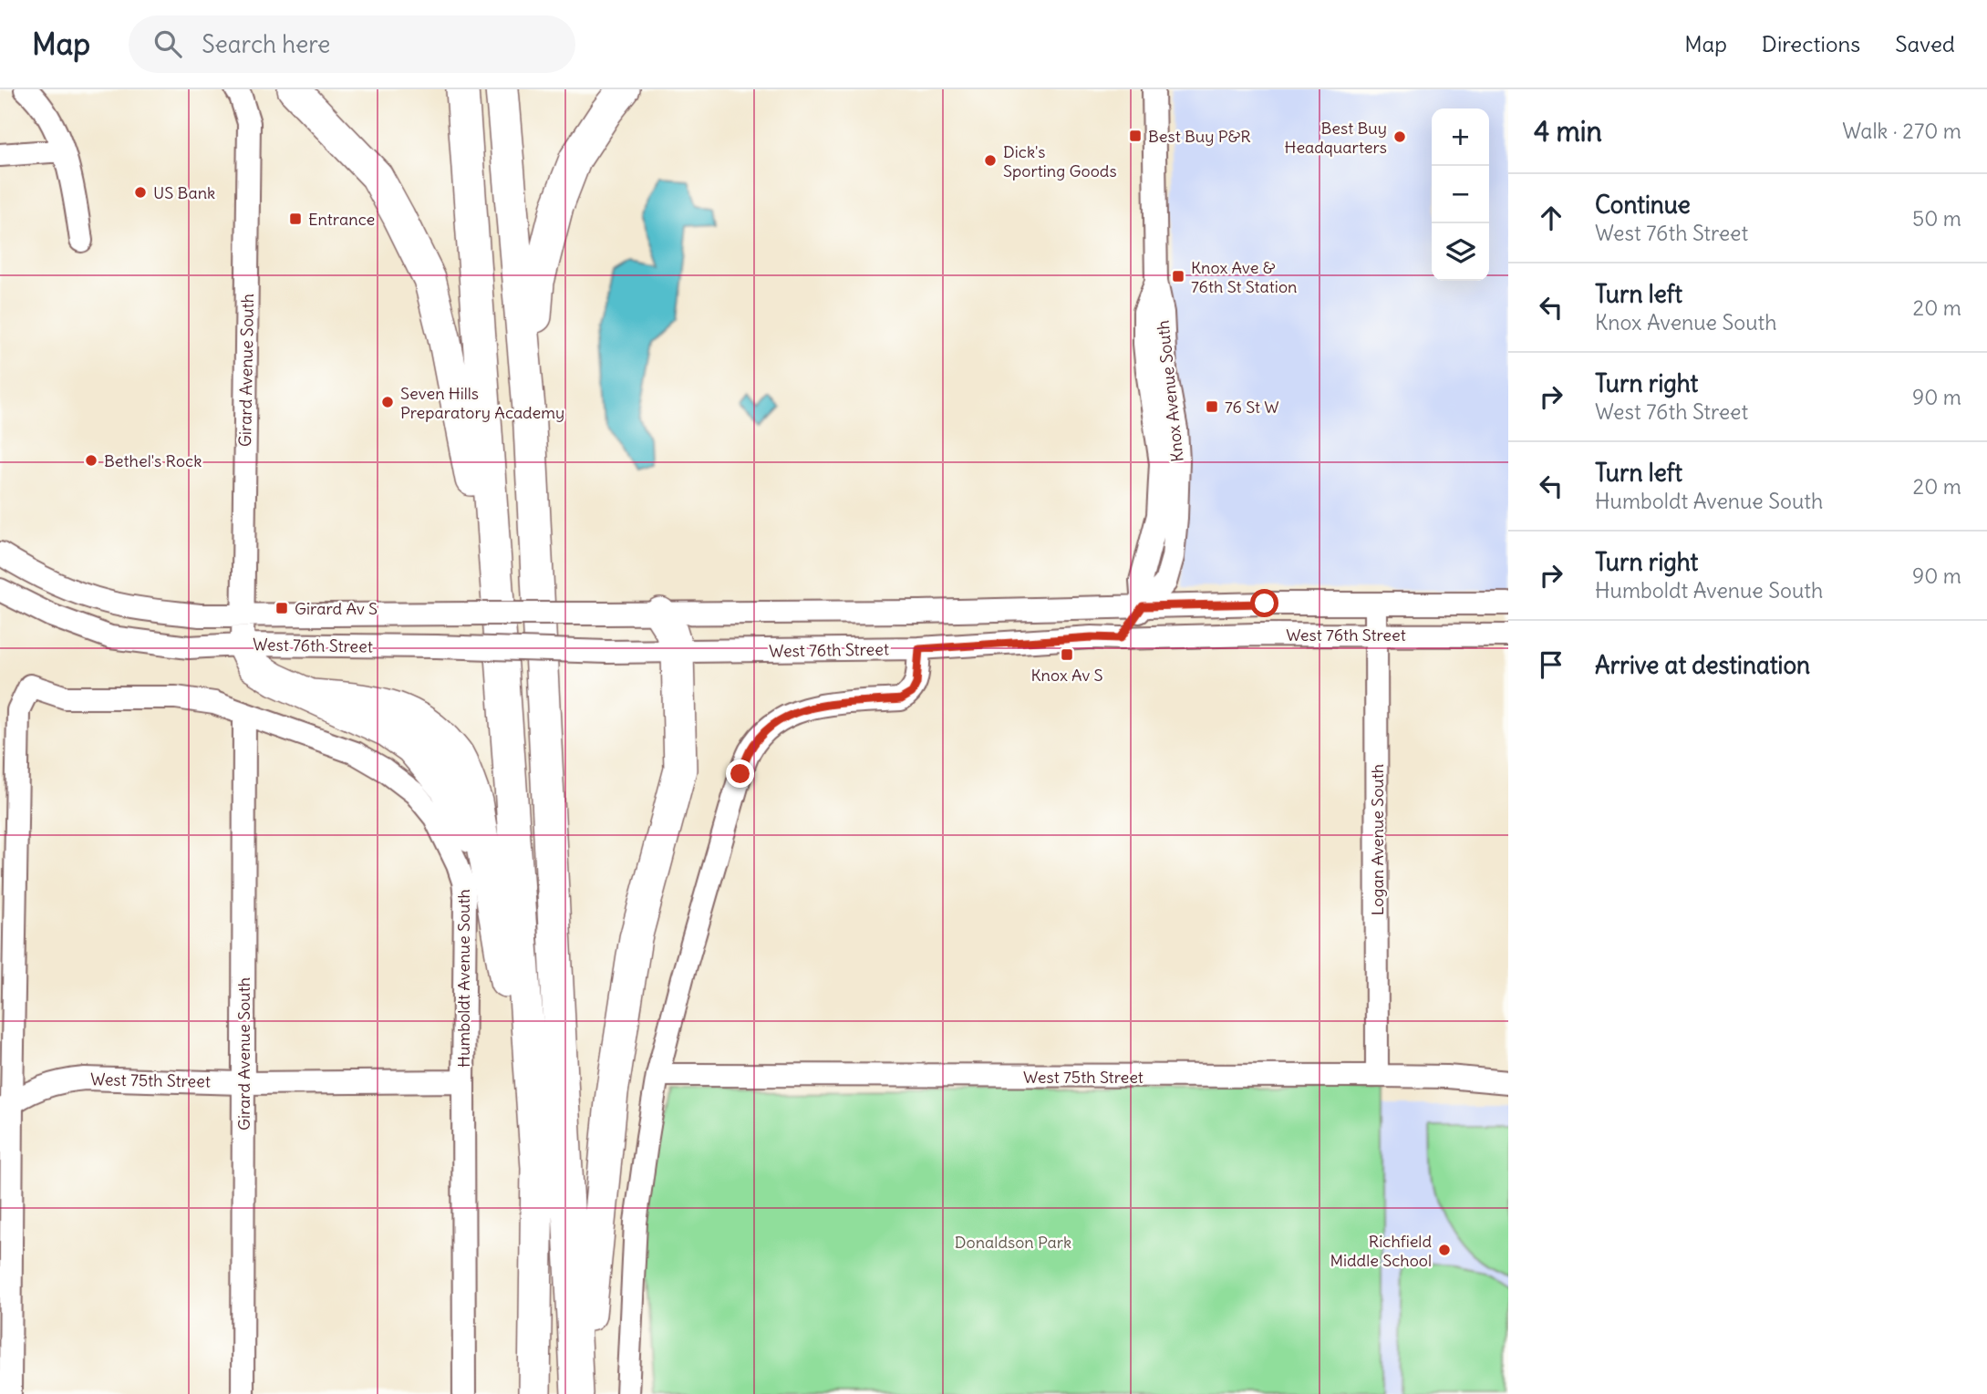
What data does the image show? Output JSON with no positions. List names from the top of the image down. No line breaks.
{"streets":{"street":["Girard Avenue South","Knox Avenue South","West 76th Street","Logan Avenue South","Humboldt Avenue South","West 75th Street"]},"crossings":[["Girard Avenue South","West 76th Street"],["Girard Avenue South","Humboldt Avenue South"],["Girard Avenue South","West 75th Street"],["Knox Avenue South","West 76th Street"],["West 76th Street","Logan Avenue South"],["Logan Avenue South","West 75th Street"],["Humboldt Avenue South","West 75th Street"]],"parks":["Donaldson Park"],"places":{"transit":["Best Buy P&R","Entrance","Knox Ave & 76th St Station","76 St W","Girard Av S","Knox Av S"],"other":["Best Buy Headquarters","Dick's Sporting Goods","US Bank","Seven Hills Preparatory Academy","Bethel's Rock","Richfield Middle School"]},"page":{"header":"Map","search":"Search here","nav":["Map","Directions","Saved"],"heading":["4 min","Walk · 270 m"],"map_buttons":["+","−"],"list":[["Continue","West 76th Street","50 m"],["Turn left","Knox Avenue South","20 m"],["Turn right","West 76th Street","90 m"],["Turn left","Humboldt Avenue South","20 m"],["Turn right","Humboldt Avenue South","90 m"],"Arrive at destination"]}}
